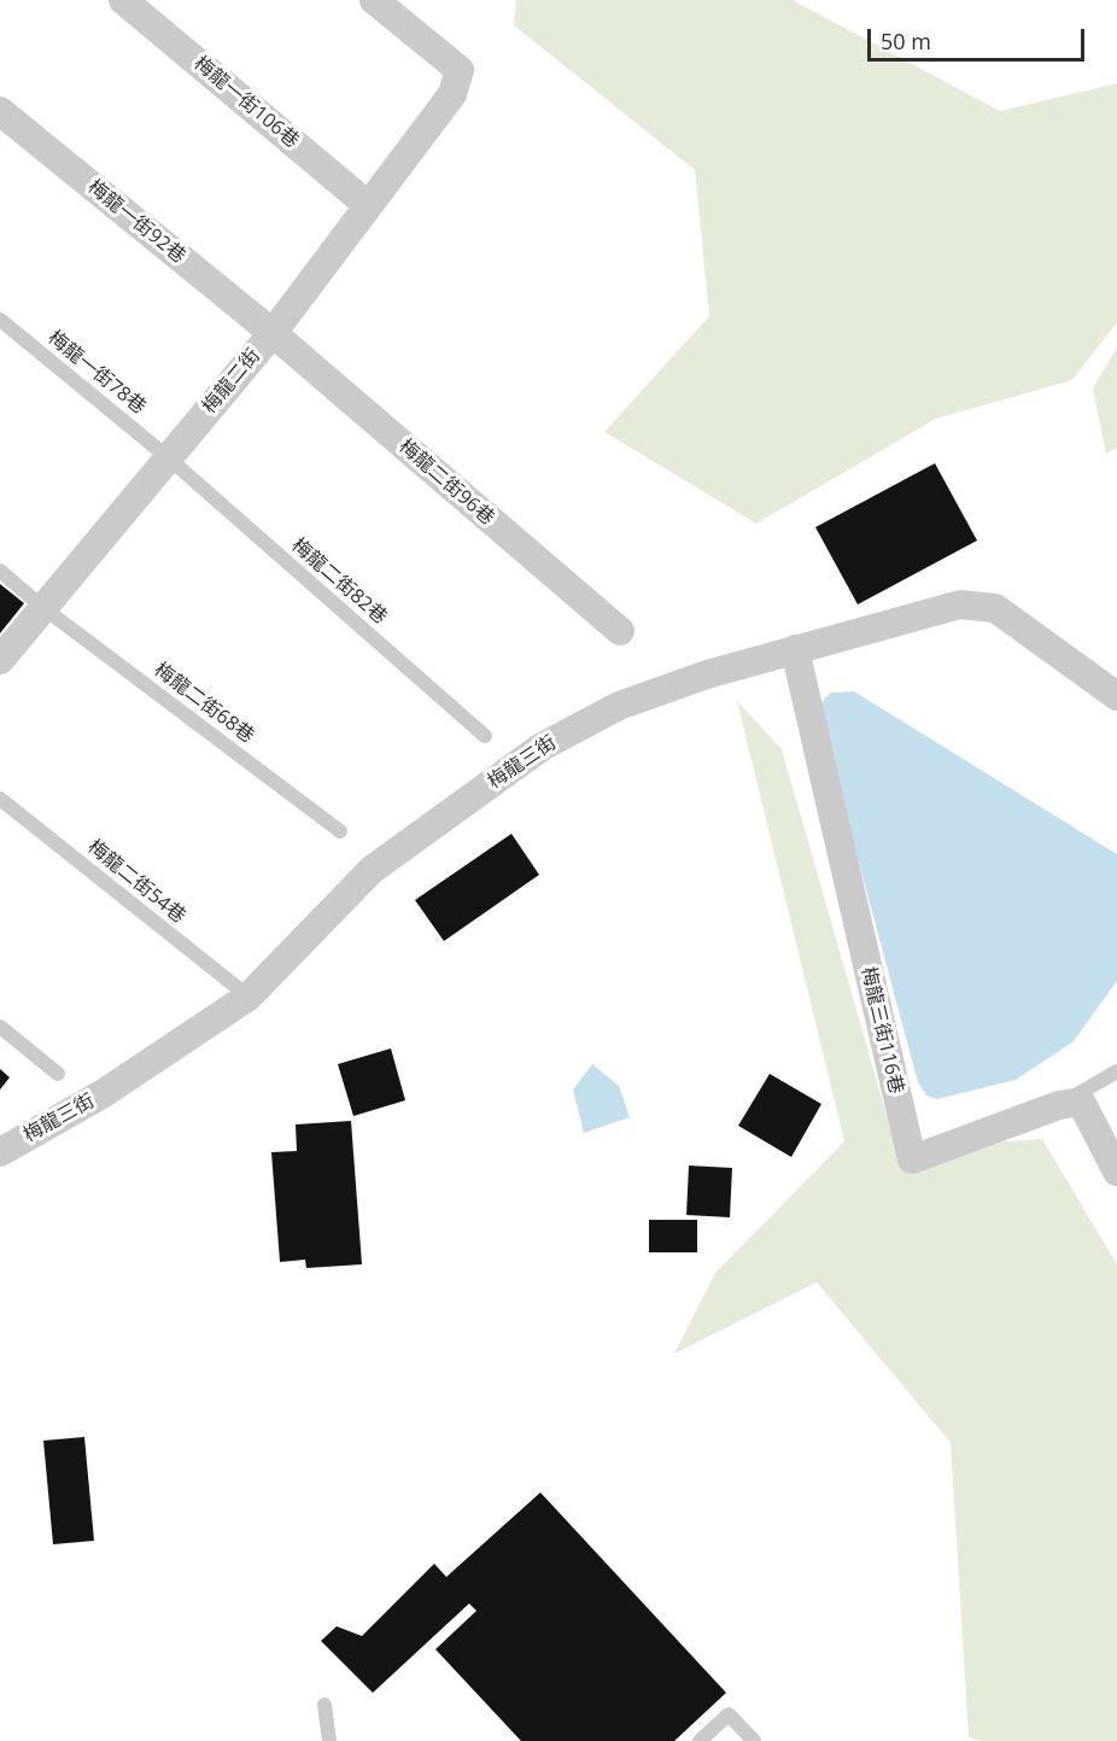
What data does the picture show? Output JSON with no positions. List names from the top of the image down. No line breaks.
{"streets":{"street":["梅龍一街106巷","梅龍一街92巷","梅龍二街","梅龍二街96巷","梅龍三街","梅龍三街116巷"],"lane":["梅龍一街78巷","梅龍二街82巷","梅龍二街68巷","梅龍二街54巷"]},"crossings":[["梅龍一街106巷","梅龍二街"],["梅龍一街92巷","梅龍二街"],["梅龍一街92巷","梅龍二街96巷"],["梅龍一街78巷","梅龍二街"],["梅龍一街78巷","梅龍二街82巷"],["梅龍二街","梅龍二街96巷"],["梅龍二街","梅龍二街82巷"],["梅龍二街","梅龍二街68巷"],["梅龍三街","梅龍二街54巷"],["梅龍三街","梅龍三街116巷"]],"scale_bar":"50 m"}
